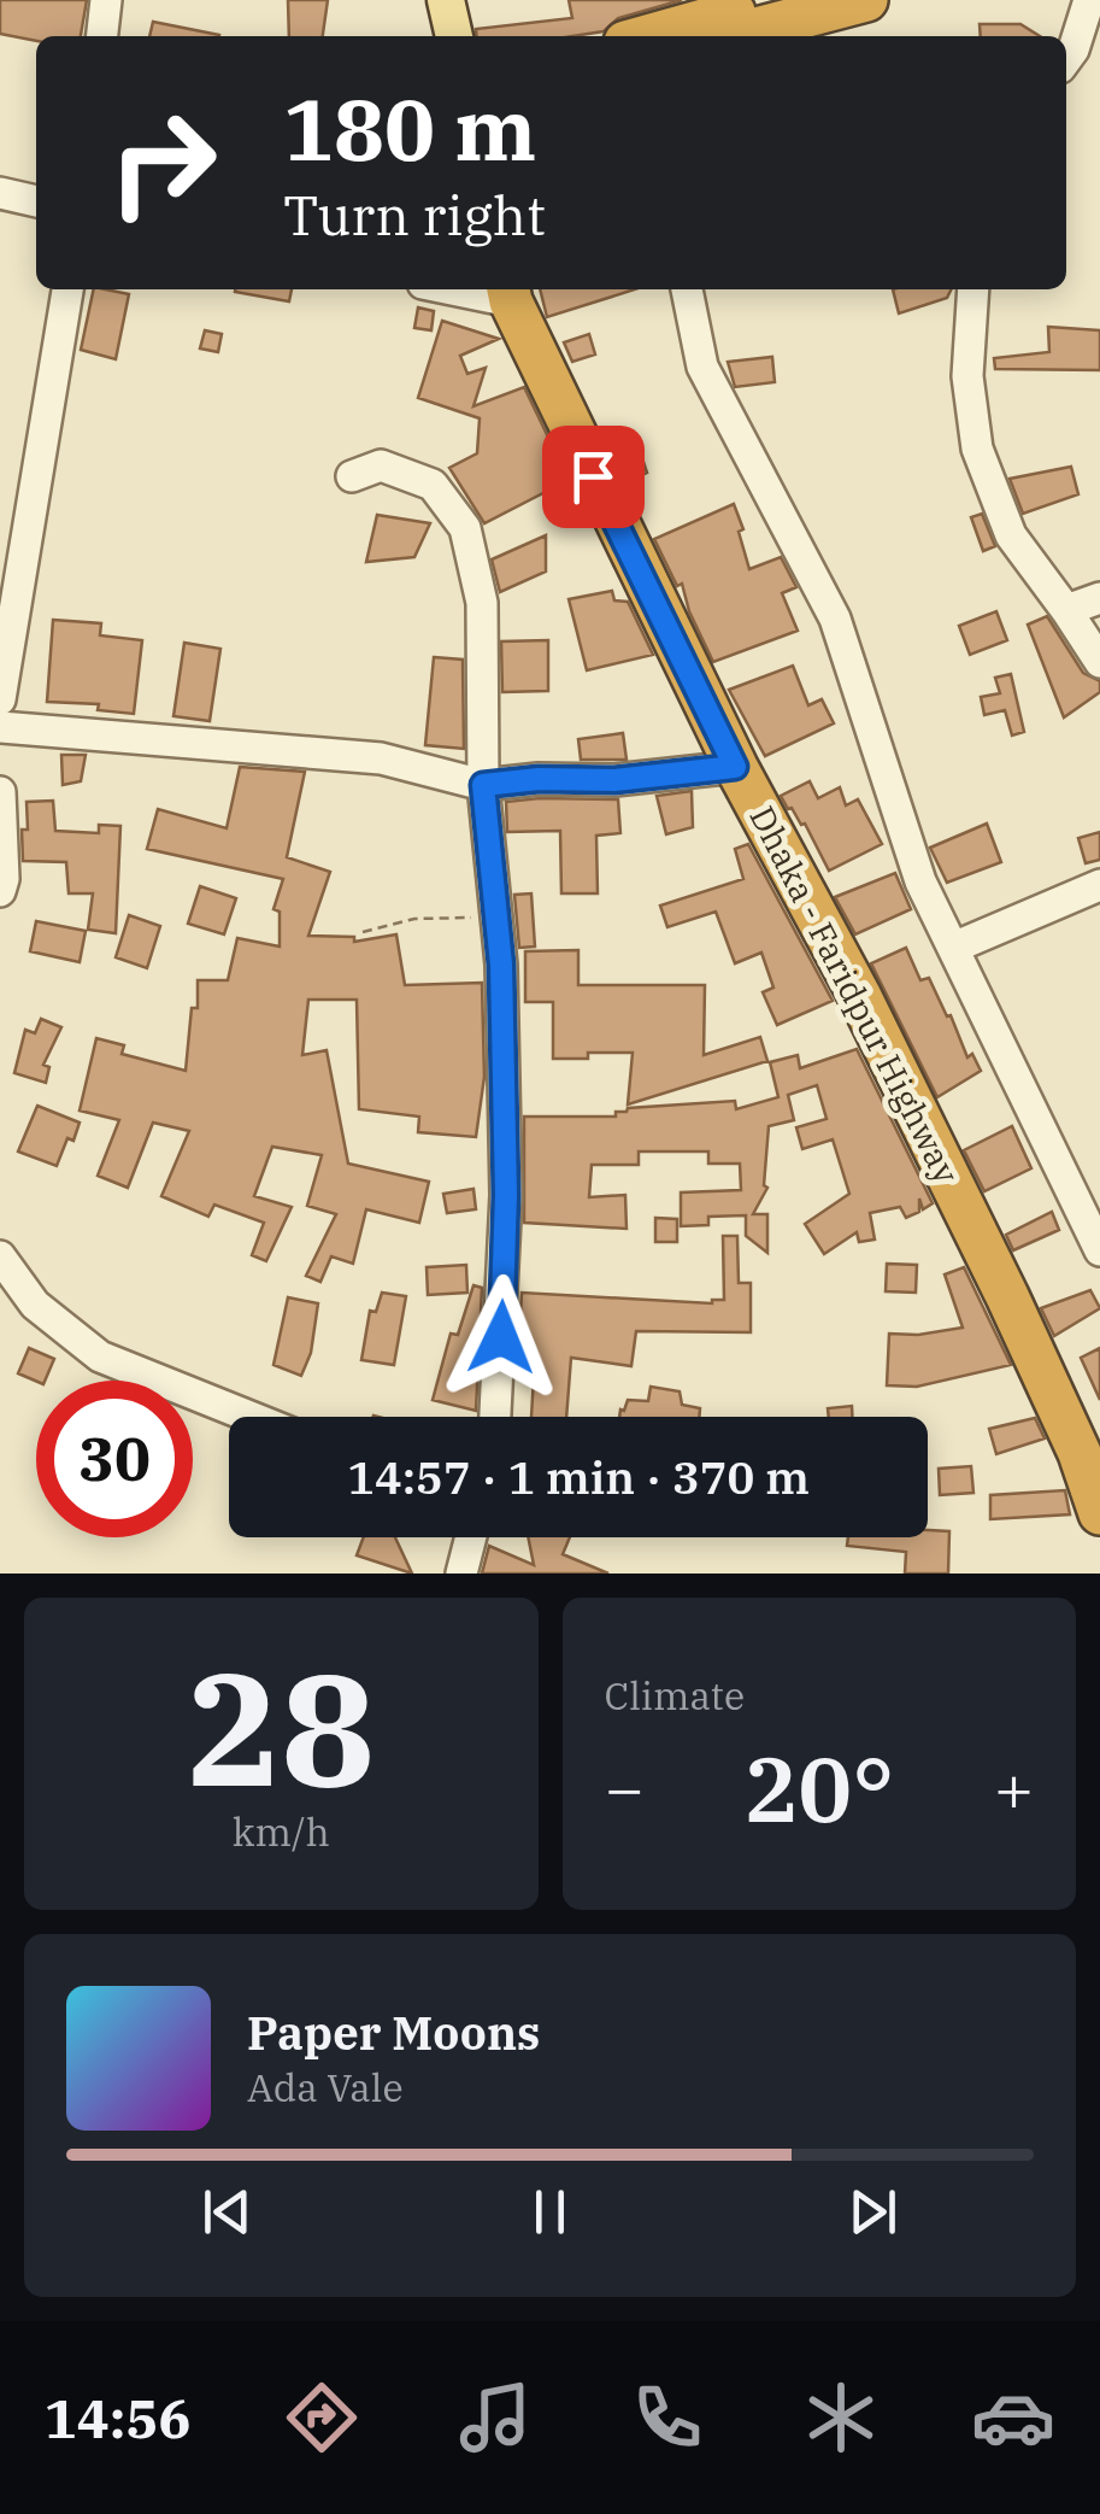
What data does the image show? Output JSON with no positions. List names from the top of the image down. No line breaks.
{"streets":{"highway":["Dhaka - Faridpur Highway"]},"page":{"turn":["180 m","Turn right"],"limit":"30","trip":"14:57 · 1 min · 370 m","tile":[["28","km/h"],"Climate"],"heat":["−","20°","+"],"song":["Paper Moons","Ada Vale"],"tabs":"14:56"}}
